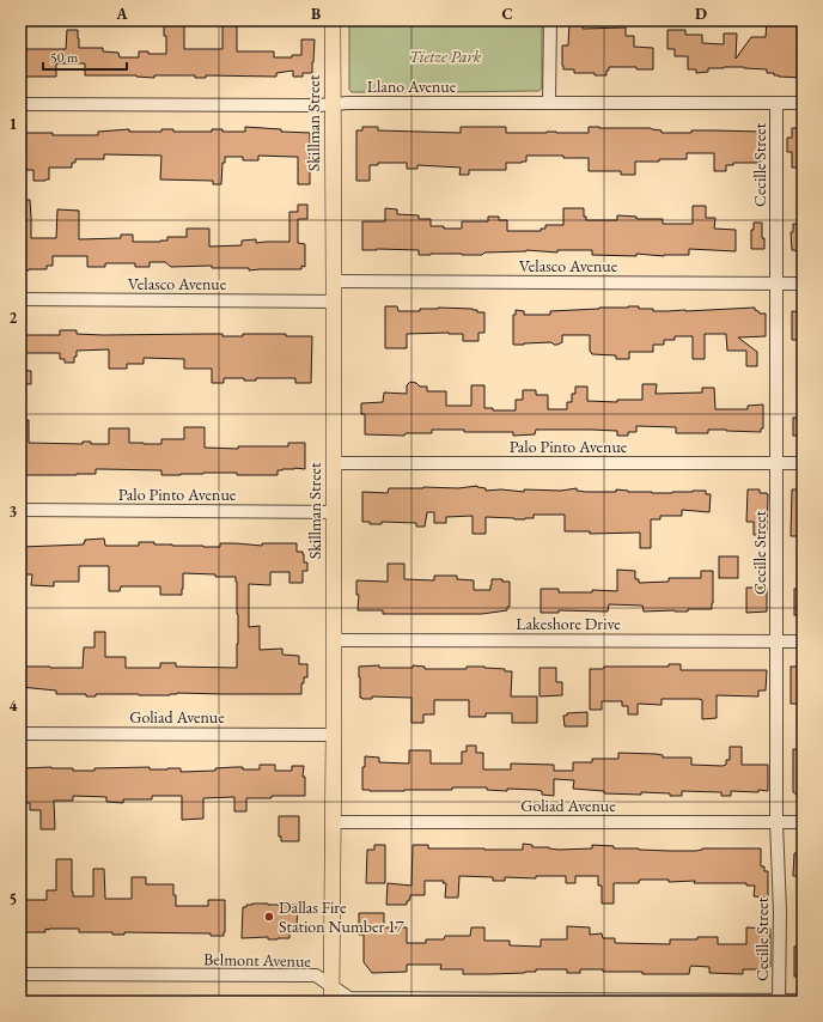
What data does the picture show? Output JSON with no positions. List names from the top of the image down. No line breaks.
{"streets":{"main road":["Skillman Street"],"street":["Llano Avenue","Cecille Street","Velasco Avenue","Palo Pinto Avenue","Lakeshore Drive","Goliad Avenue","Belmont Avenue"]},"crossings":[["Llano Avenue","Skillman Street"],["Llano Avenue","Cecille Street"],["Skillman Street","Velasco Avenue"],["Skillman Street","Palo Pinto Avenue"],["Skillman Street","Lakeshore Drive"],["Skillman Street","Goliad Avenue"],["Skillman Street","Belmont Avenue"],["Cecille Street","Velasco Avenue"],["Cecille Street","Palo Pinto Avenue"],["Cecille Street","Lakeshore Drive"],["Cecille Street","Goliad Avenue"],["Cecille Street","Belmont Avenue"]],"parks":["Tietze Park"],"places":["Dallas Fire Station Number 17"],"scale_bar":"50 m","grid":{"columns":["A","B","C","D"],"rows":["1","2","3","4","5"]}}
